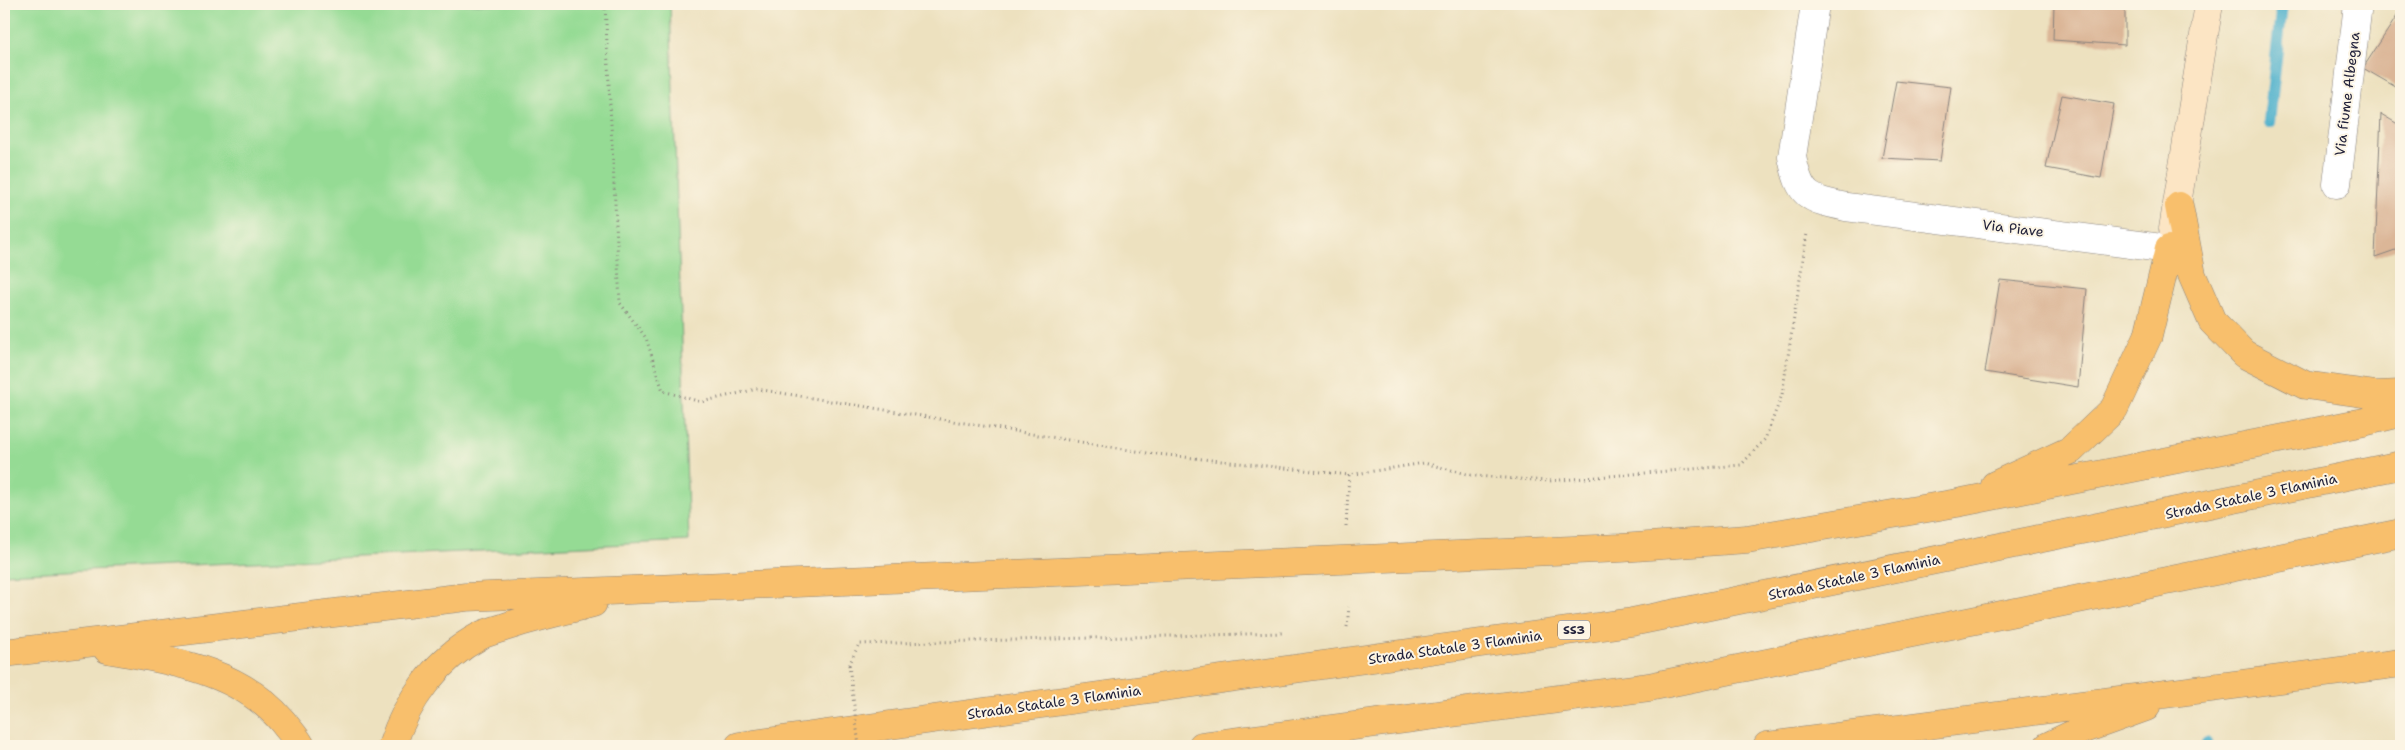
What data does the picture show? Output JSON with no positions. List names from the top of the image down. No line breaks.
{"streets":{"highway":["Strada Statale 3 Flaminia","SS3"],"street":["Via fiume Albegna","Via Piave"]}}
